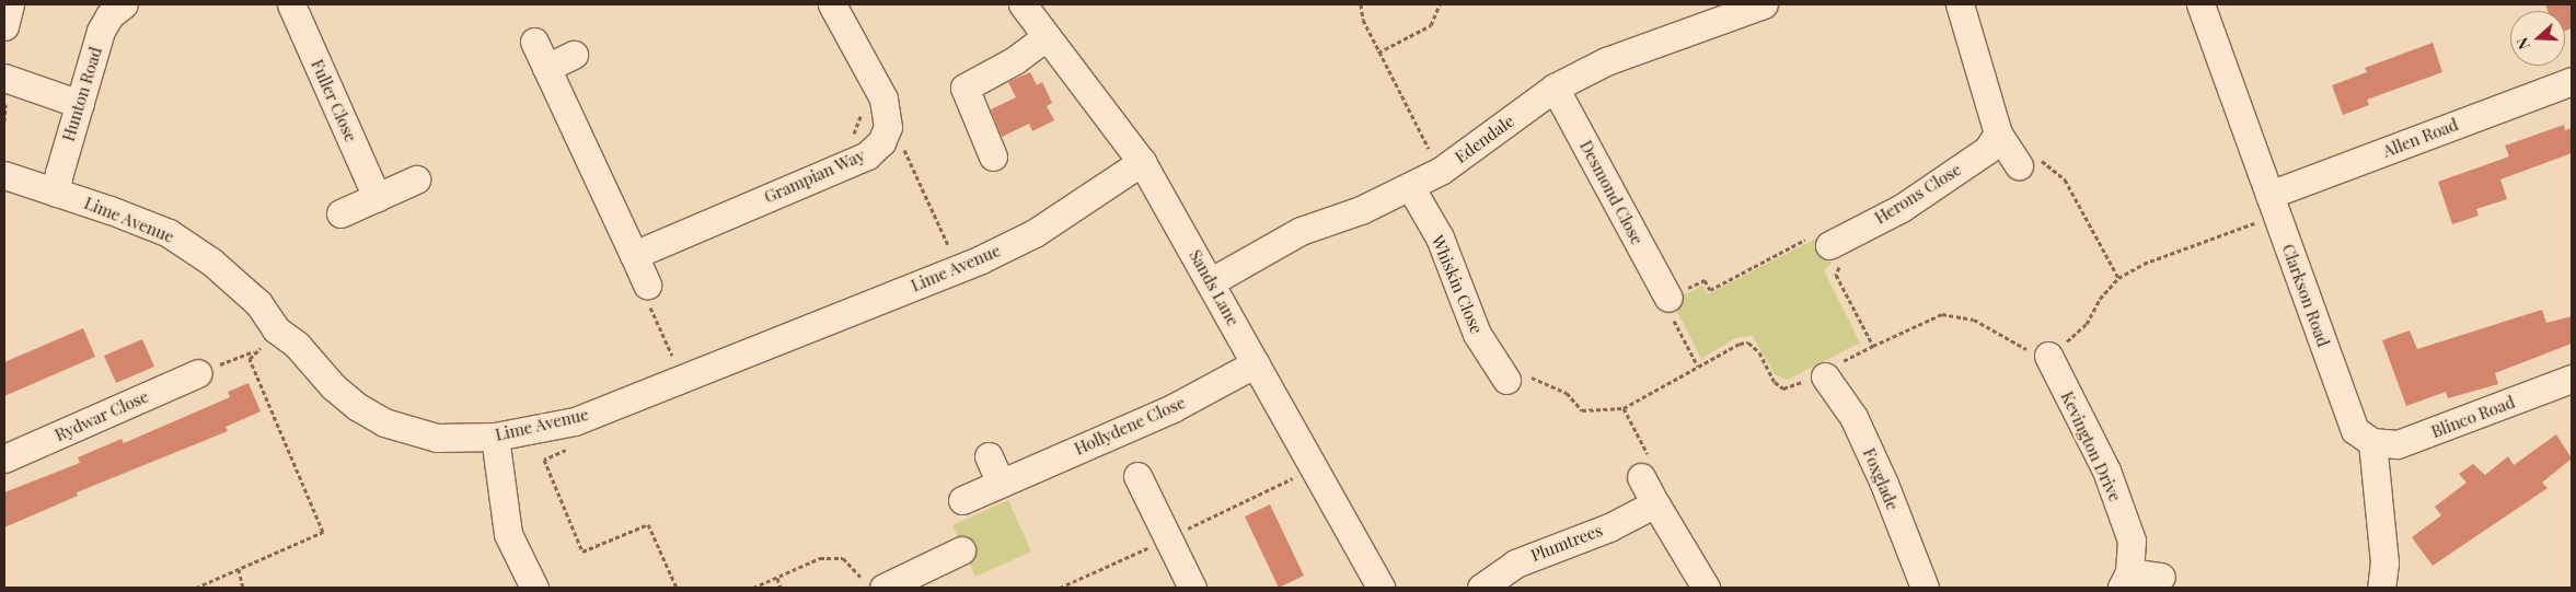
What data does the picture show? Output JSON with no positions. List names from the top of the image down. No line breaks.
{"streets":{"street":["Hunton Road","Fuller Close","Allen Road","Edendale","Grampian Way","Desmond Close","Herons Close","Lime Avenue","Whiskin Close","Sands Lane","Clarkson Road","Rydwar Close","Blinco Road","Hollydene Close","Kevington Drive","Foxglade","Plumtrees"]},"crossings":[["Hunton Road","Lime Avenue"],["Allen Road","Clarkson Road"],["Edendale","Desmond Close"],["Edendale","Whiskin Close"],["Edendale","Sands Lane"],["Lime Avenue","Sands Lane"],["Sands Lane","Hollydene Close"],["Clarkson Road","Blinco Road"]],"north":"left"}
